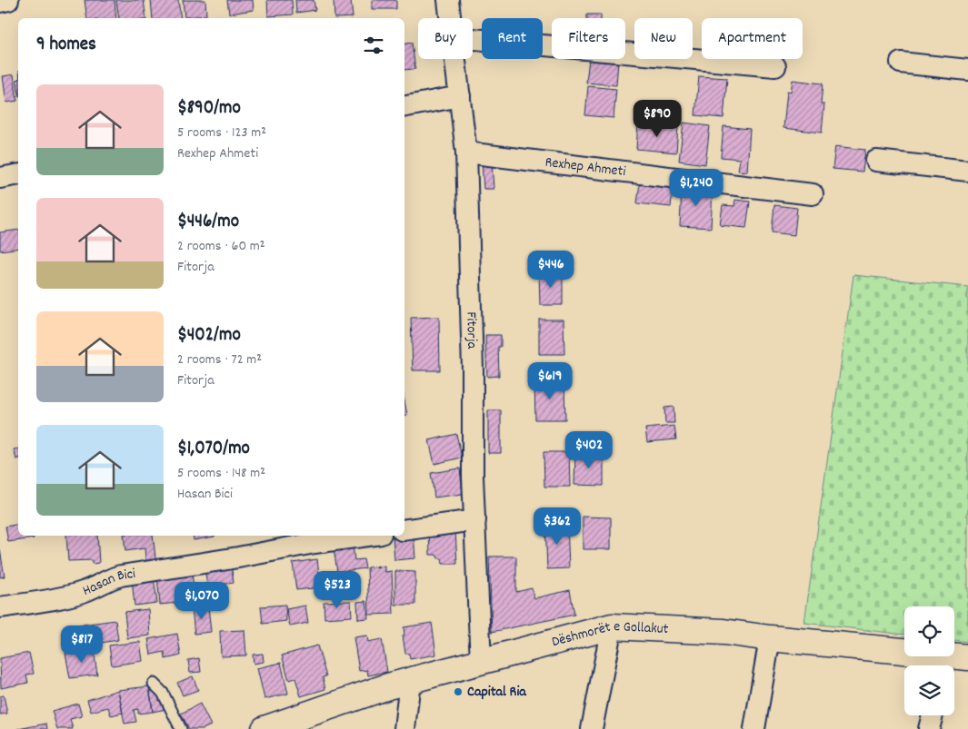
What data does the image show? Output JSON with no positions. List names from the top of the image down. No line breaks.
{"streets":{"street":["Rexhep Ahmeti","Fitorja","Hasan Bici","Dëshmorët e Gollakut"]},"crossings":[["Rexhep Ahmeti","Fitorja"],["Fitorja","Dëshmorët e Gollakut"]],"places":["Capital Ria"],"page":{"chip":["Buy","Rent","Filters","New","Apartment"],"heading":"9 homes","list":[{"name":"$890/mo","note":"5 rooms · 123 m² · Rexhep Ahmeti"},{"name":"$446/mo","note":"2 rooms · 60 m² · Fitorja"},{"name":"$402/mo","note":"2 rooms · 72 m² · Fitorja"},{"name":"$1,070/mo","note":"5 rooms · 148 m² · Hasan Bici"}],"price":["$890","$1,240","$446","$619","$402","$362","$523","$1,070","$817"]}}
